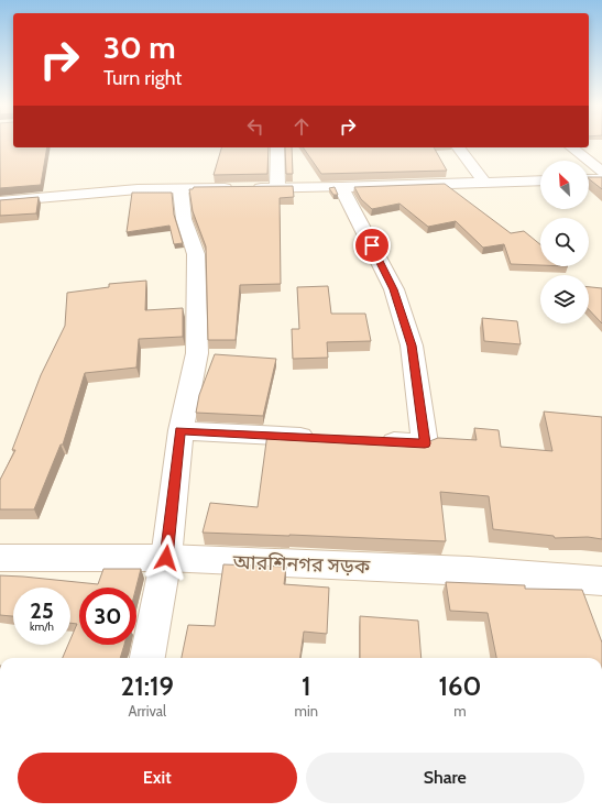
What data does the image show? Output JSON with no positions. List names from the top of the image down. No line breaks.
{"streets":{"street":["আরশিনগর সড়ক"]},"north":"top left","page":{"turn":["30 m","Turn right"],"speed":"25 km/h","limit":"30","eta":["21:19","Arrival","1","min","160","m"],"buttons":["Exit","Share"]}}
